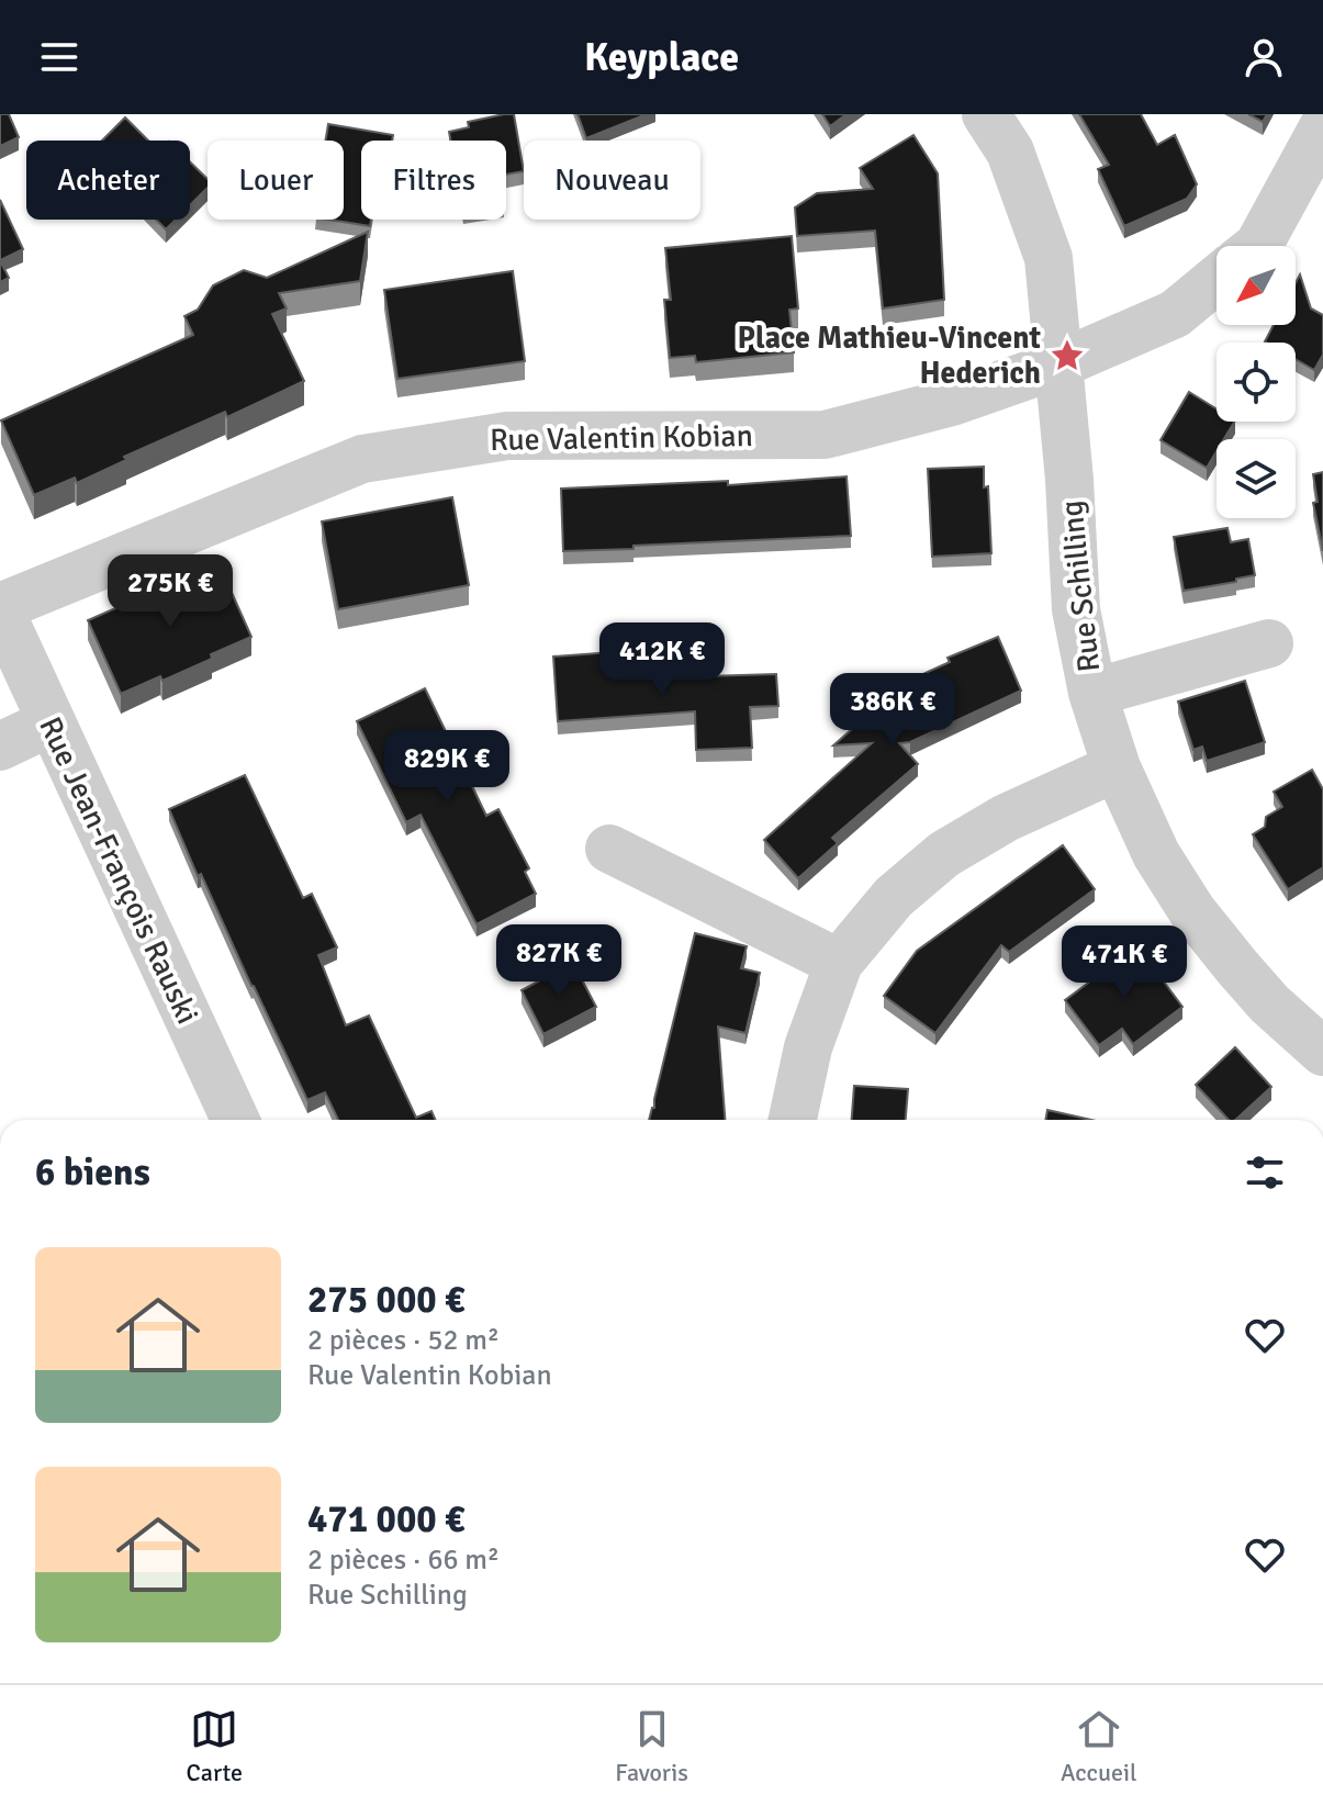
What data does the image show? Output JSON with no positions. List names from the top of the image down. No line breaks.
{"streets":{"street":["Rue Valentin Kobian","Rue Schilling","Rue Jean-François Rauski"]},"crossings":[["Rue Valentin Kobian","Rue Schilling"],["Rue Valentin Kobian","Rue Jean-François Rauski"]],"places":{"place":["Place Mathieu-Vincent Hederich"]},"north":"bottom left","page":{"header":"Keyplace","chip":["Acheter","Louer","Filtres","Nouveau"],"price":["275K €","412K €","386K €","829K €","827K €","471K €"],"heading":"6 biens","list":[{"name":"275 000 €","note":"2 pièces · 52 m² · Rue Valentin Kobian"},{"name":"471 000 €","note":"2 pièces · 66 m² · Rue Schilling"}],"tabs":["Carte","Favoris","Accueil"]}}
